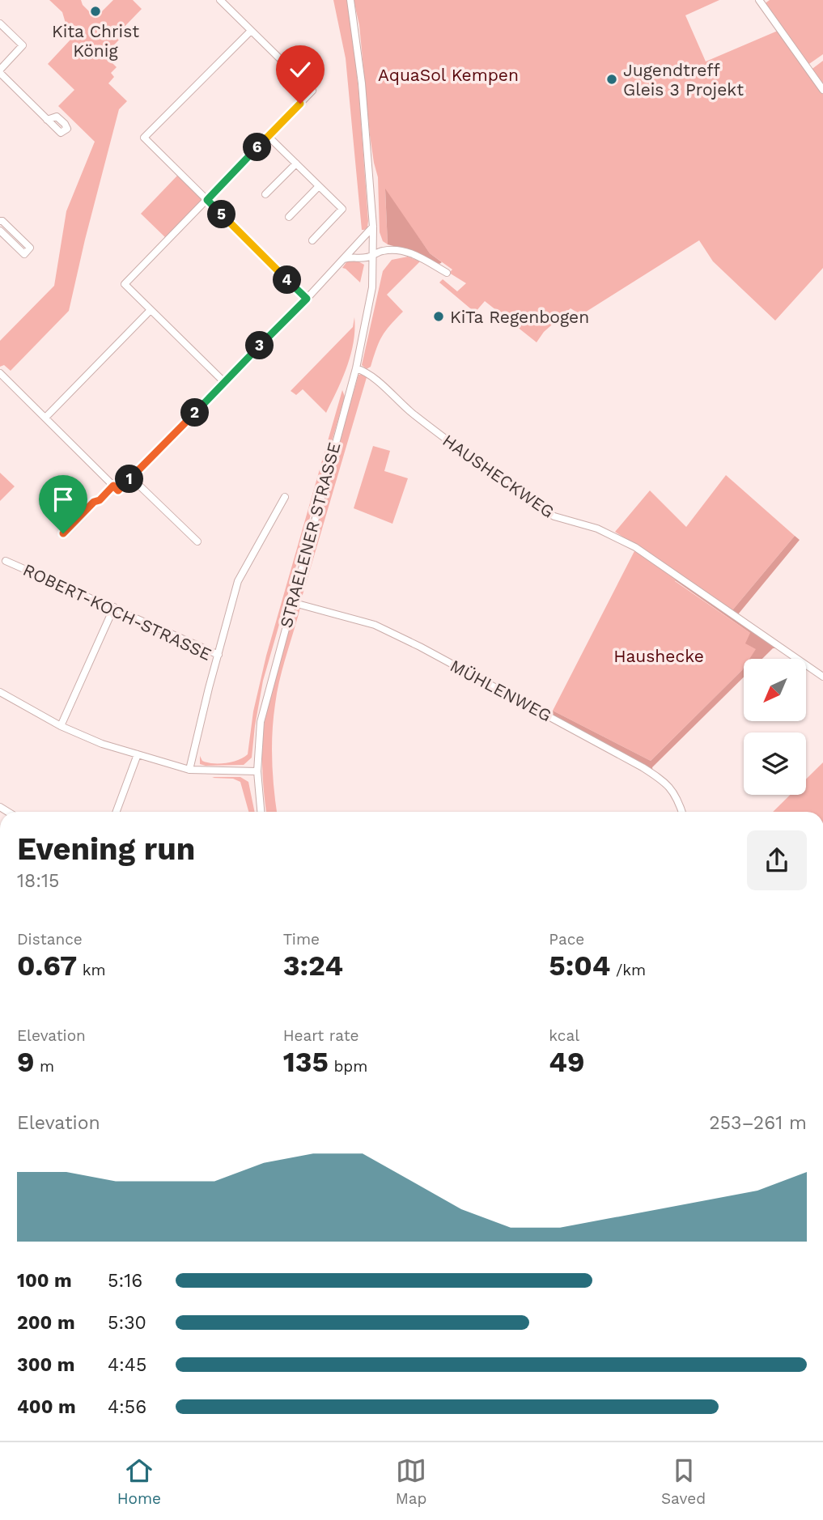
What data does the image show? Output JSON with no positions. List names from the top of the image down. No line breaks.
{"streets":{"street":["HAUSHECKWEG","STRAELENER STRASSE","ROBERT-KOCH-STRASSE","MÜHLENWEG"]},"crossings":[["HAUSHECKWEG","STRAELENER STRASSE"],["STRAELENER STRASSE","MÜHLENWEG"]],"parks":["AquaSol Kempen","Haushecke"],"places":["Kita Christ König","Jugendtreff Gleis 3 Projekt","KiTa Regenbogen"],"north":"bottom left","page":{"pins":["6","5","4","3","2","1"],"heading":["Evening run","18:15"],"stats":[["Distance","0.67 km"],["Time","3:24"],["Pace","5:04 /km"],["Elevation","9 m"],["Heart rate","135 bpm"],["kcal","49"]],"chart":["Elevation","253–261 m"],"list":[{"name":"100 m","note":"5:16"},{"name":"200 m","note":"5:30"},{"name":"300 m","note":"4:45"},{"name":"400 m","note":"4:56"}],"tabs":["Home","Map","Saved"]}}
